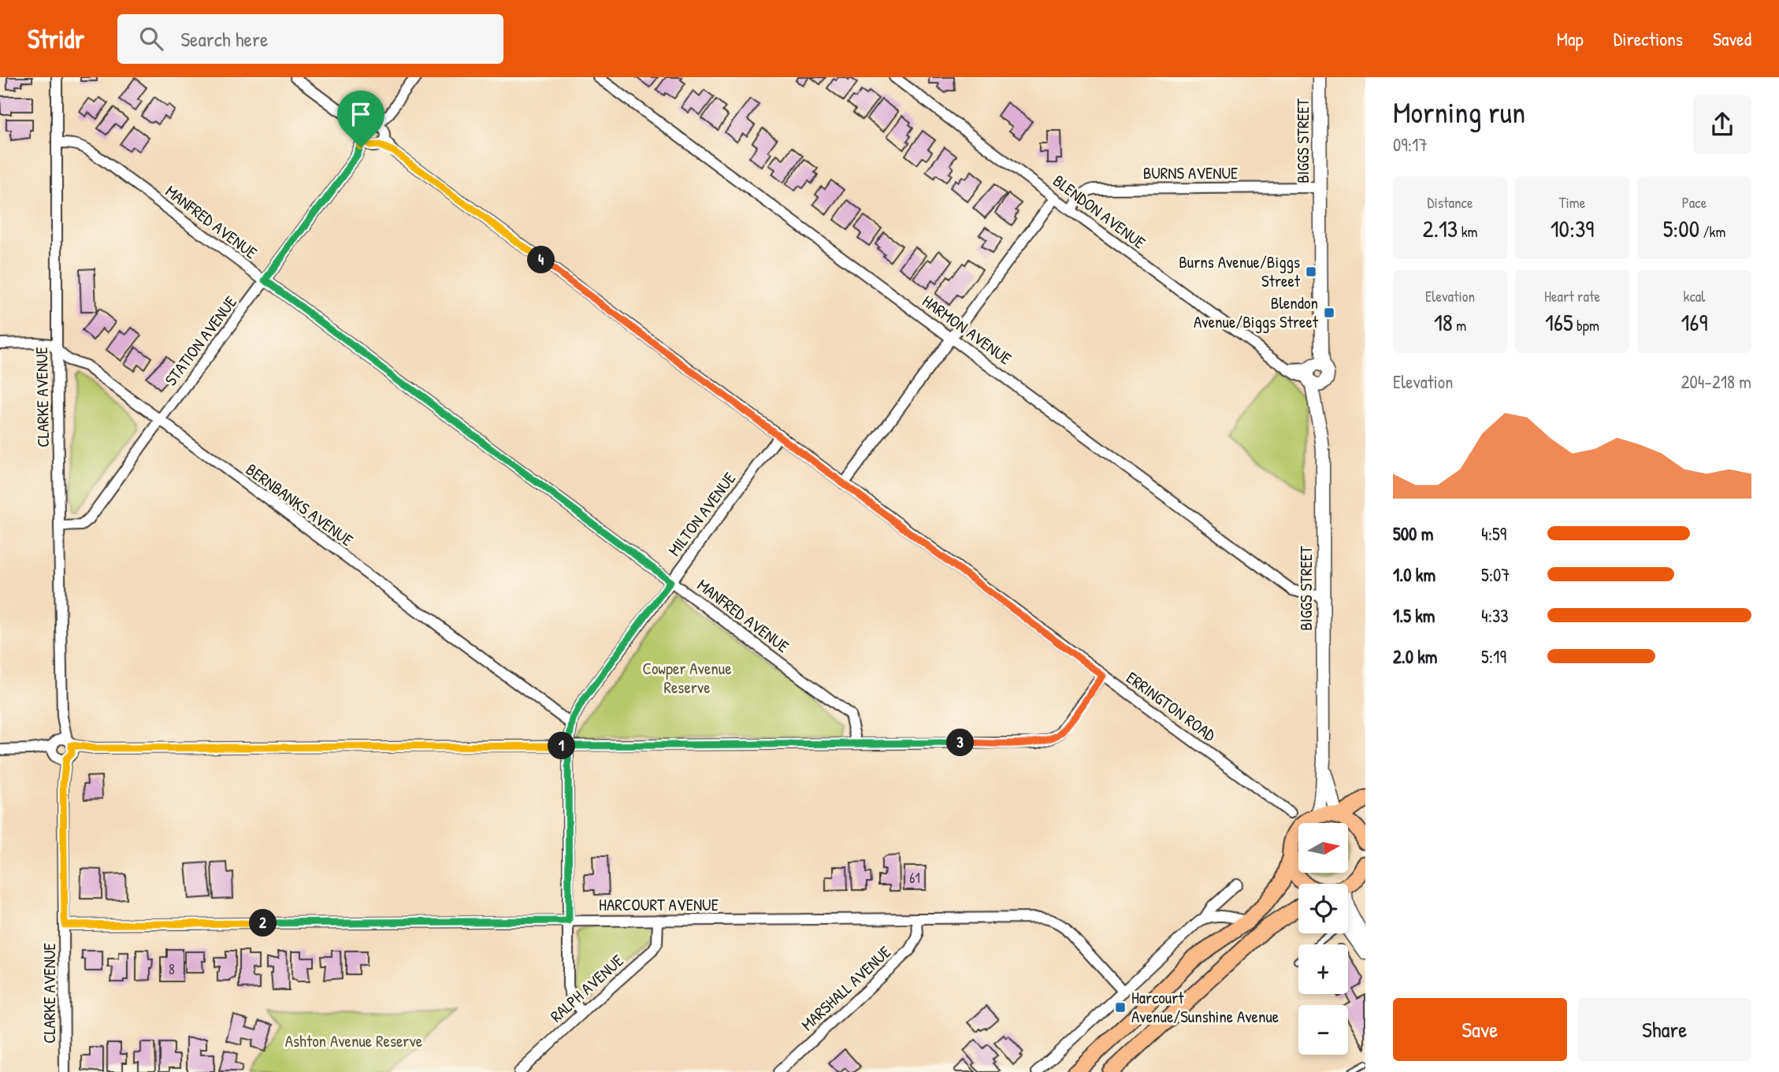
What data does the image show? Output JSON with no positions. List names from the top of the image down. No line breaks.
{"streets":{"street":["BIGGS STREET","BURNS AVENUE","BLENDON AVENUE","MANFRED AVENUE","HARMON AVENUE","STATION AVENUE","CLARKE AVENUE","BERNBANKS AVENUE","MILTON AVENUE","ERRINGTON ROAD","HARCOURT AVENUE","RALPH AVENUE","MARSHALL AVENUE"]},"crossings":[["BIGGS STREET","BURNS AVENUE"],["BIGGS STREET","BLENDON AVENUE"],["BIGGS STREET","HARMON AVENUE"],["BURNS AVENUE","BLENDON AVENUE"],["MANFRED AVENUE","STATION AVENUE"],["MANFRED AVENUE","CLARKE AVENUE"],["MANFRED AVENUE","MILTON AVENUE"],["STATION AVENUE","CLARKE AVENUE"],["STATION AVENUE","BERNBANKS AVENUE"],["STATION AVENUE","ERRINGTON ROAD"],["CLARKE AVENUE","BERNBANKS AVENUE"],["CLARKE AVENUE","HARCOURT AVENUE"],["BERNBANKS AVENUE","MILTON AVENUE"],["MILTON AVENUE","ERRINGTON ROAD"],["MILTON AVENUE","HARCOURT AVENUE"],["MILTON AVENUE","RALPH AVENUE"],["HARCOURT AVENUE","RALPH AVENUE"],["HARCOURT AVENUE","MARSHALL AVENUE"]],"parks":["Cowper Avenue Reserve","Ashton Avenue Reserve"],"places":{"transit":["Burns Avenue/Biggs Street","Blendon Avenue/Biggs Street","Harcourt Avenue/Sunshine Avenue"]},"house_numbers":["61","8"],"north":"right","page":{"header":"Stridr","search":"Search here","nav":["Map","Directions","Saved"],"heading":["Morning run","09:17"],"stats":[["Distance","2.13 km"],["Time","10:39"],["Pace","5:00 /km"],["Elevation","18 m"],["Heart rate","165 bpm"],["kcal","169"]],"pins":["4","3","1","2"],"chart":["Elevation","204–218 m"],"list":[{"name":"500 m","note":"4:59"},{"name":"1.0 km","note":"5:07"},{"name":"1.5 km","note":"4:33"},{"name":"2.0 km","note":"5:19"}],"map_buttons":["+","−"],"buttons":["Save","Share"]}}
